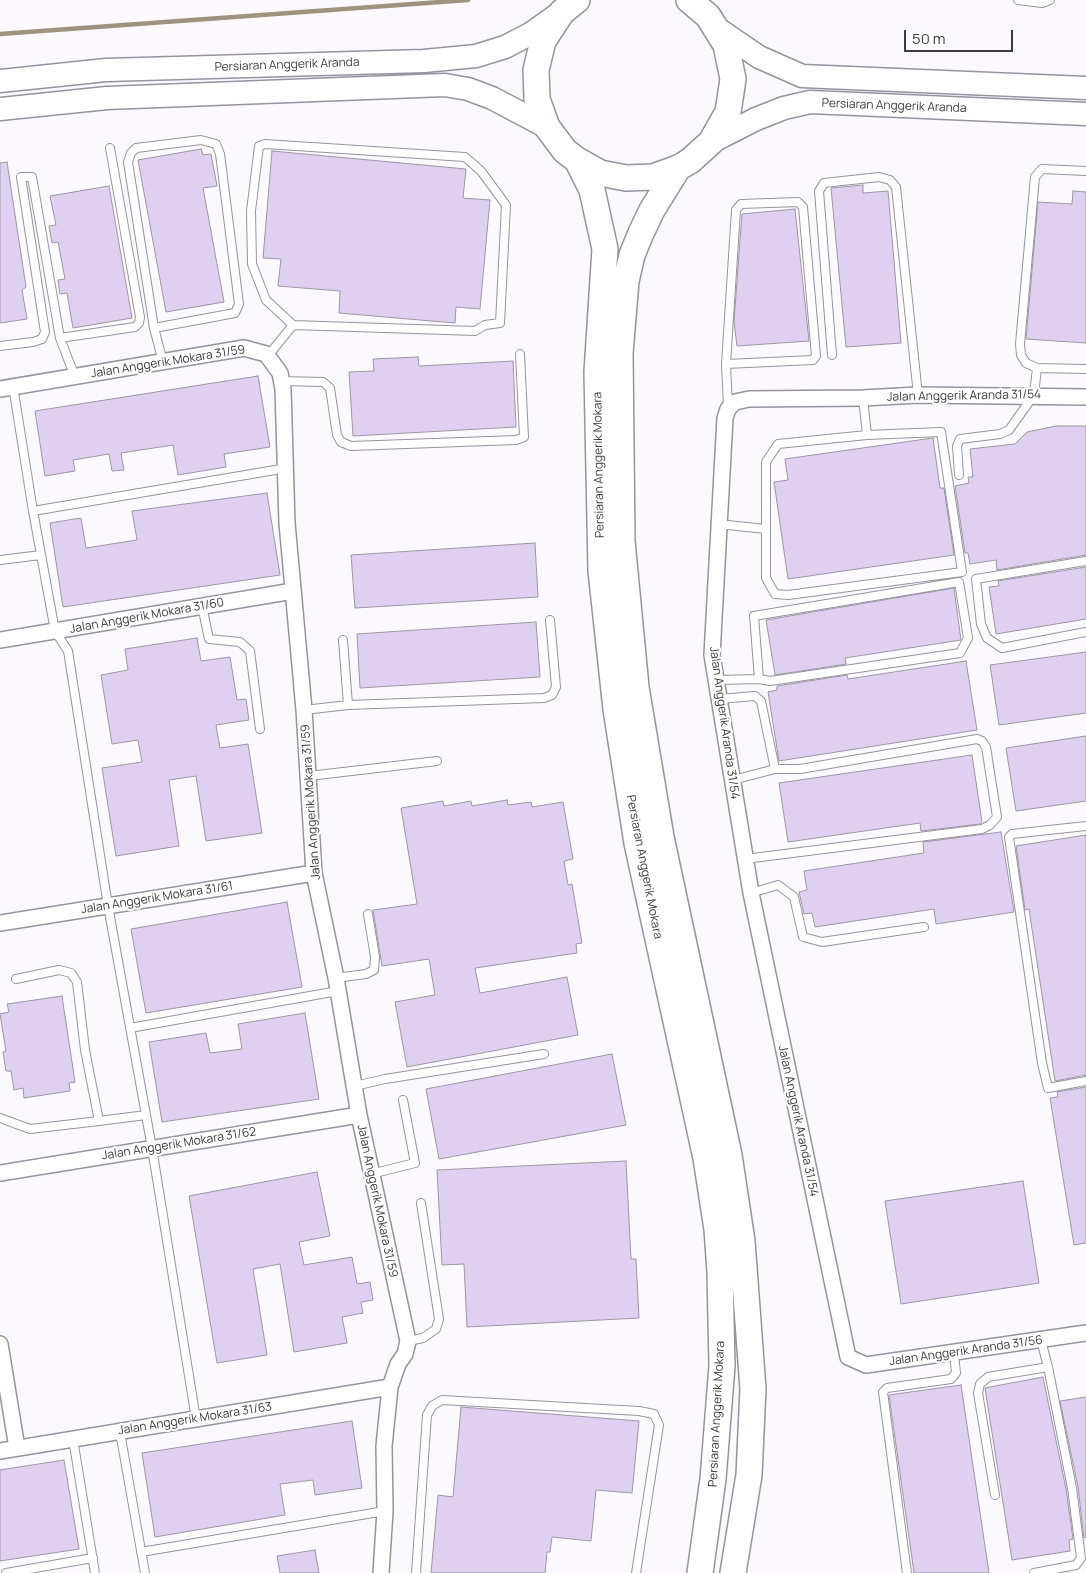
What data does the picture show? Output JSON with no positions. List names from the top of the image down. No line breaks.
{"streets":{"main road":["Persiaran Anggerik Aranda","Persiaran Anggerik Mokara"],"street":["Jalan Anggerik Mokara 31/59","Jalan Anggerik Aranda 31/54","Jalan Anggerik Mokara 31/60","Jalan Anggerik Mokara 31/61","Jalan Anggerik Mokara 31/62","Jalan Anggerik Aranda 31/56","Jalan Anggerik Mokara 31/63"]},"crossings":[["Jalan Anggerik Mokara 31/59","Jalan Anggerik Mokara 31/60"],["Jalan Anggerik Mokara 31/59","Jalan Anggerik Mokara 31/61"],["Jalan Anggerik Mokara 31/59","Jalan Anggerik Mokara 31/62"],["Jalan Anggerik Aranda 31/54","Jalan Anggerik Aranda 31/56"]],"scale_bar":"50 m"}
